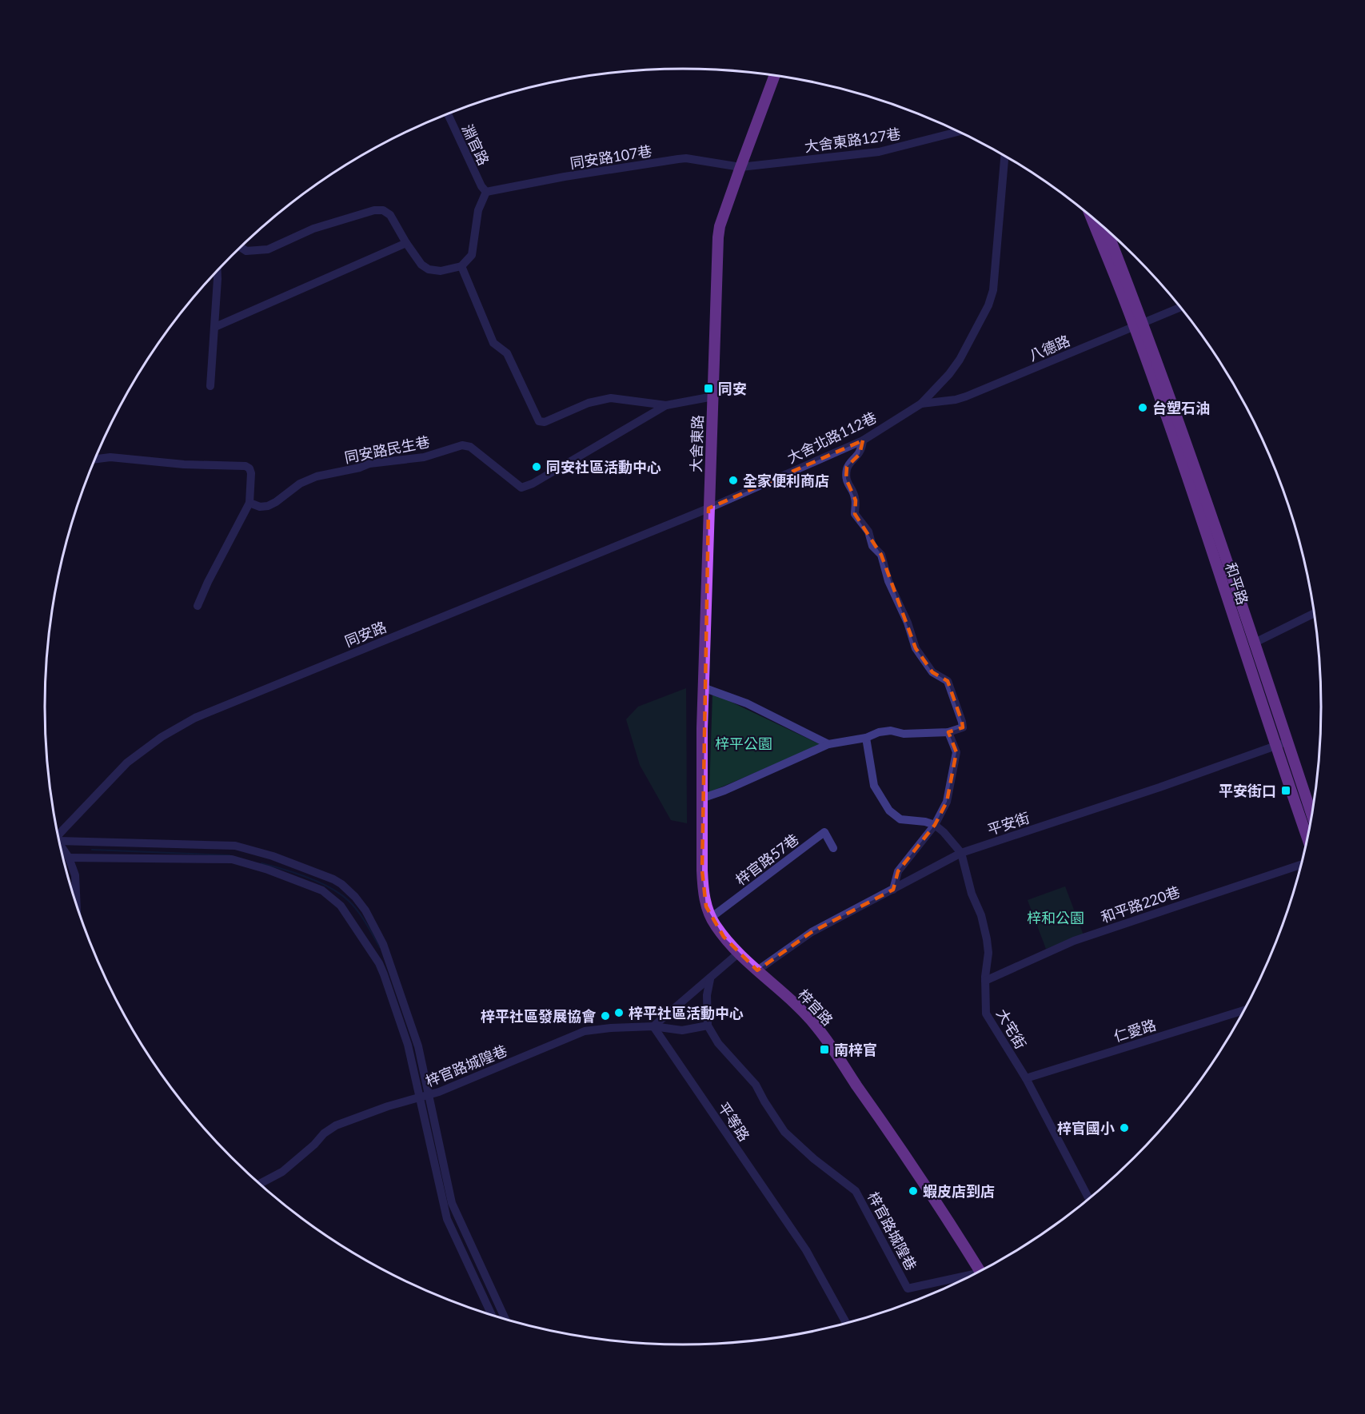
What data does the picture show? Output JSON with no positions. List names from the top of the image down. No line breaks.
{"streets":{"main road":["大舍東路","和平路","梓官路"],"street":["大舍東路127巷","淵官路","同安路107巷","八德路","大舍北路112巷","同安路民生巷","同安路","平安街","梓官路57巷","和平路220巷","大宅街","仁愛路","梓官路城隍巷","平等路"]},"crossings":[["大舍東路127巷","同安路107巷"],["大舍東路127巷","大舍東路"],["淵官路","同安路107巷"],["同安路107巷","大舍東路"],["八德路","大舍北路112巷"],["八德路","和平路"],["大舍北路112巷","大舍東路"],["大舍北路112巷","同安路"],["大舍東路","同安路"],["大舍東路","梓官路"],["和平路","平安街"],["平安街","梓官路"],["平安街","大宅街"],["梓官路57巷","梓官路"],["和平路220巷","大宅街"],["大宅街","仁愛路"],["梓官路城隍巷","平等路"]],"parks":["梓平公園","梓和公園"],"places":{"transit":["同安","平安街口","南梓官"],"other":["台塑石油","同安社區活動中心","全家便利商店","梓平社區活動中心","梓平社區發展協會","梓官國小","蝦皮店到店"]}}
